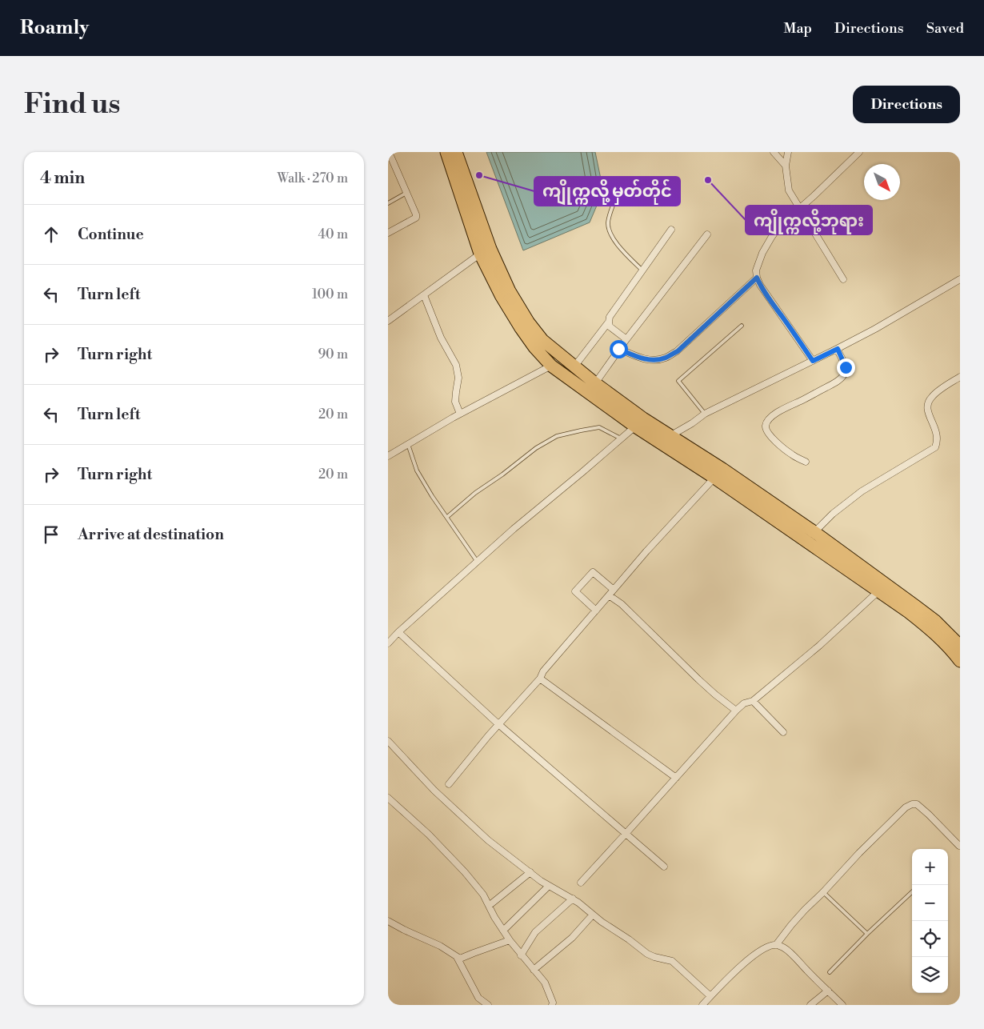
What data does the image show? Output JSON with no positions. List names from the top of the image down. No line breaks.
{"places":["ကျိုက္ကလို့ မှတ်တိုင်","ကျိုက္ကလို့ဘုရား"],"north":"bottom right","page":{"header":"Roamly","nav":["Map","Directions","Saved"],"buttons":"Directions","title":"Find us","heading":["4 min","Walk · 270 m"],"list":[["Continue","40 m"],["Turn left","100 m"],["Turn right","90 m"],["Turn left","20 m"],["Turn right","20 m"],"Arrive at destination"],"map_buttons":["+","−"]}}
